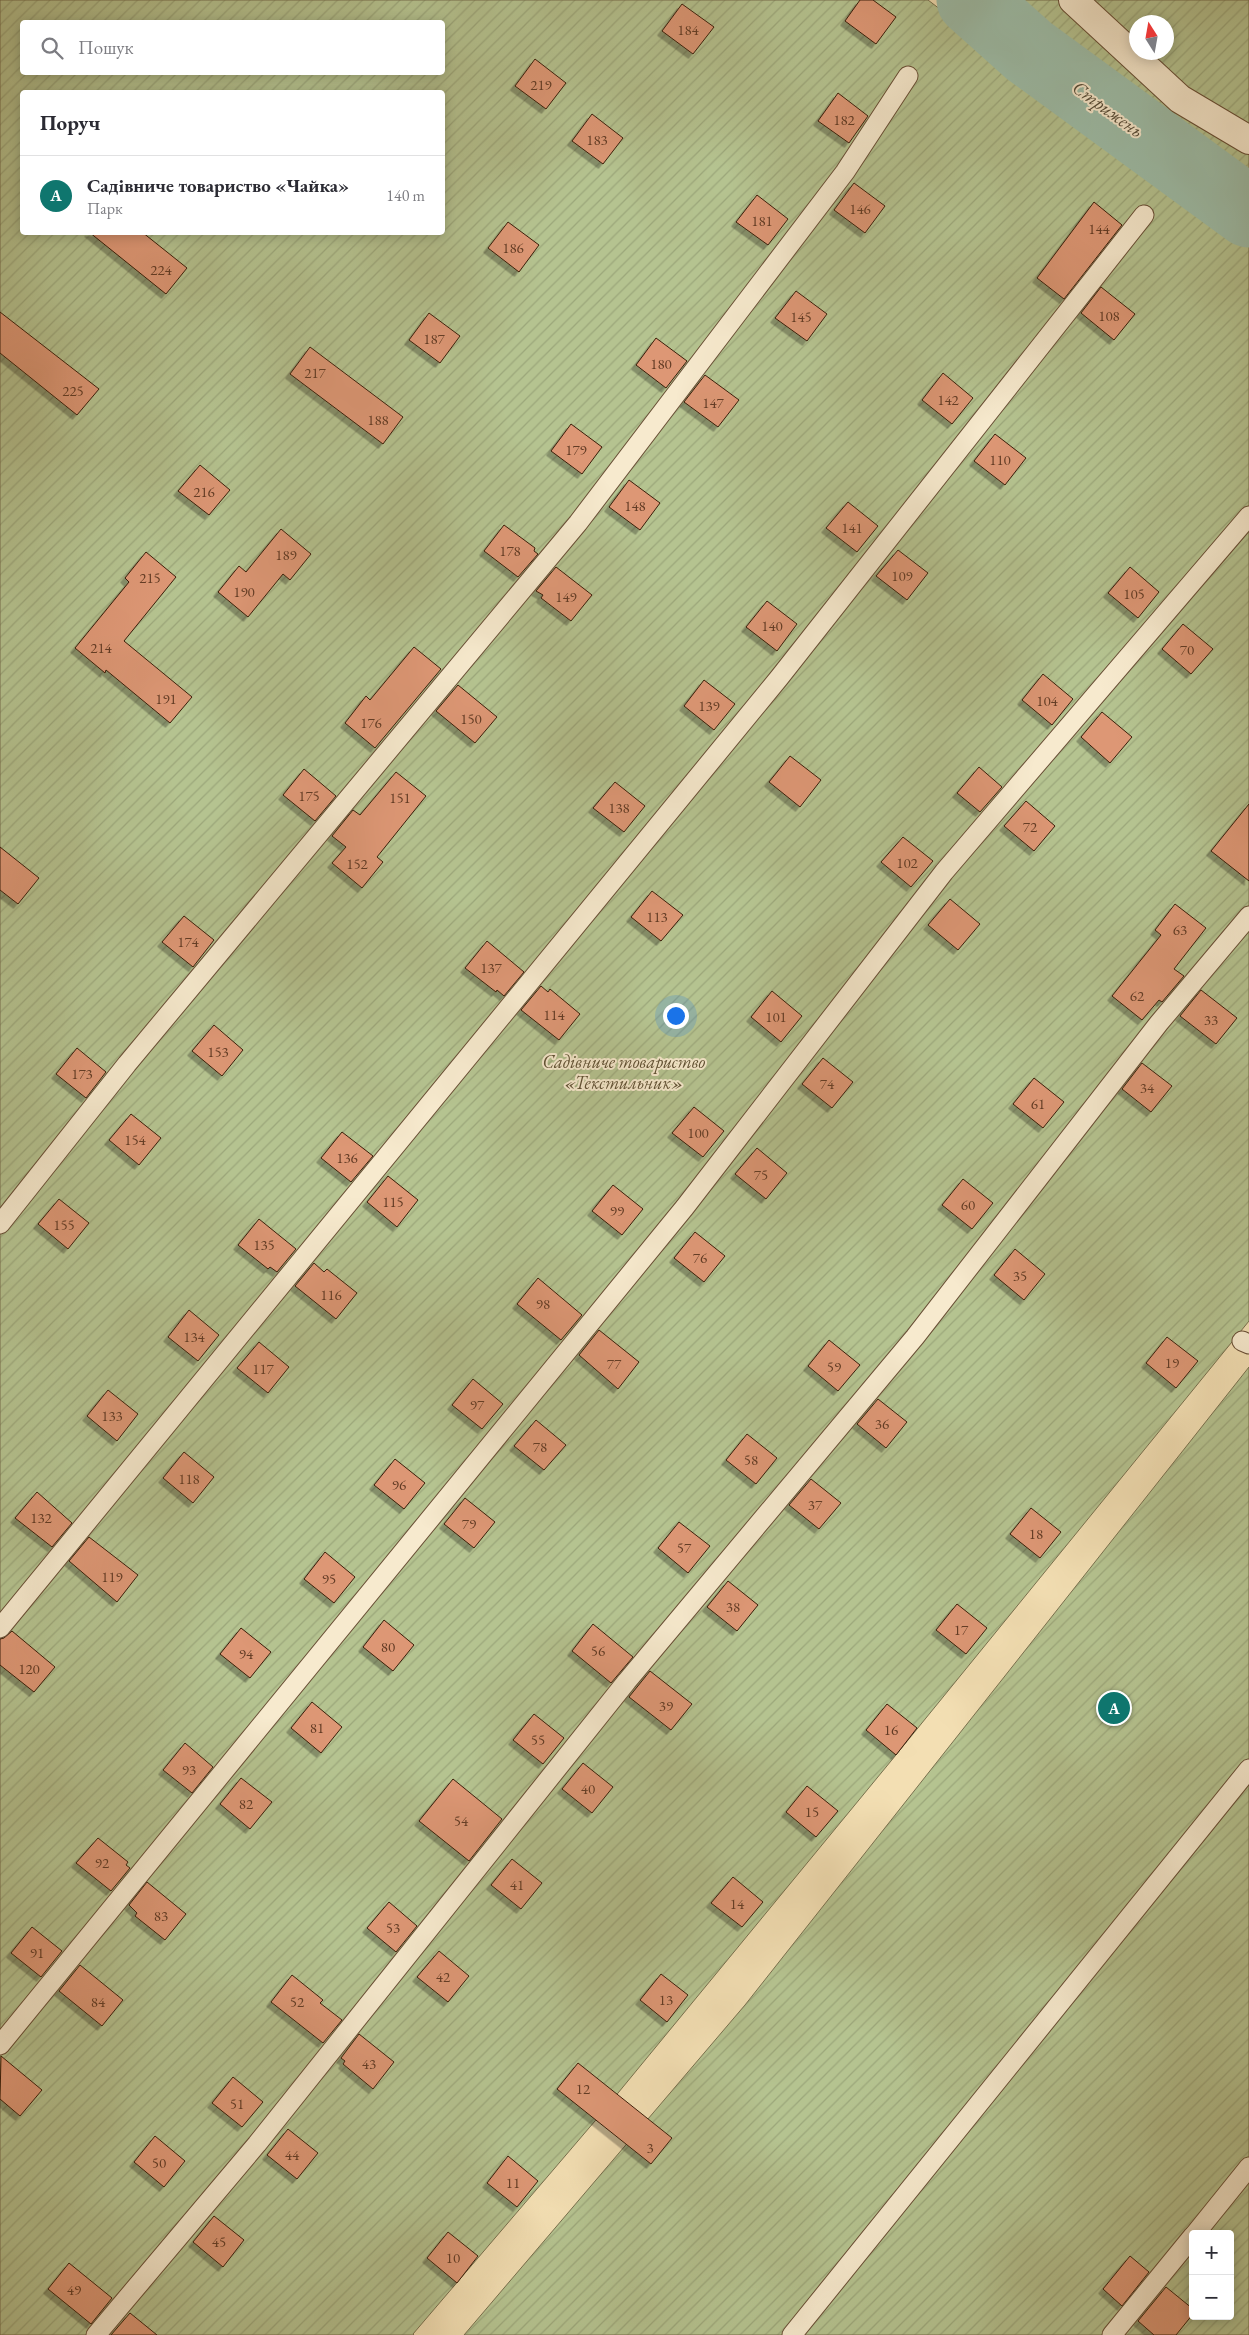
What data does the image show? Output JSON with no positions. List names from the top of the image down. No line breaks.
{"water":["Стрижень"],"parks":["Садівниче товариство «Текстильник»"],"house_numbers":["184","219","182","183","146","181","144","186","224","108","145","187","180","217","225","142","147","188","179","110","216","148","141","178","189","109","215","190","105","149","140","214","70","191","104","139","150","176","175","151","138","72","102","152","113","63","174","137","62","114","101","33","153","173","74","34","61","100","154","136","75","115","60","99","155","135","76","35","116","98","134","19","77","59","117","97","133","36","78","58","118","96","37","132","79","18","57","119","95","38","17","80","56","94","120","39","81","16","55","93","40","82","15","54","92","41","14","83","53","91","42","13","84","52","43","12","51","3","44","50","11","45","10","49"],"north":"top","page":{"search":"Пошук","heading":"Поруч","list":[{"mark":"A","name":"Садівниче товариство «Чайка»","note":"Парк","value":"140 m"}],"pins":"A","map_buttons":["+","−"]}}
